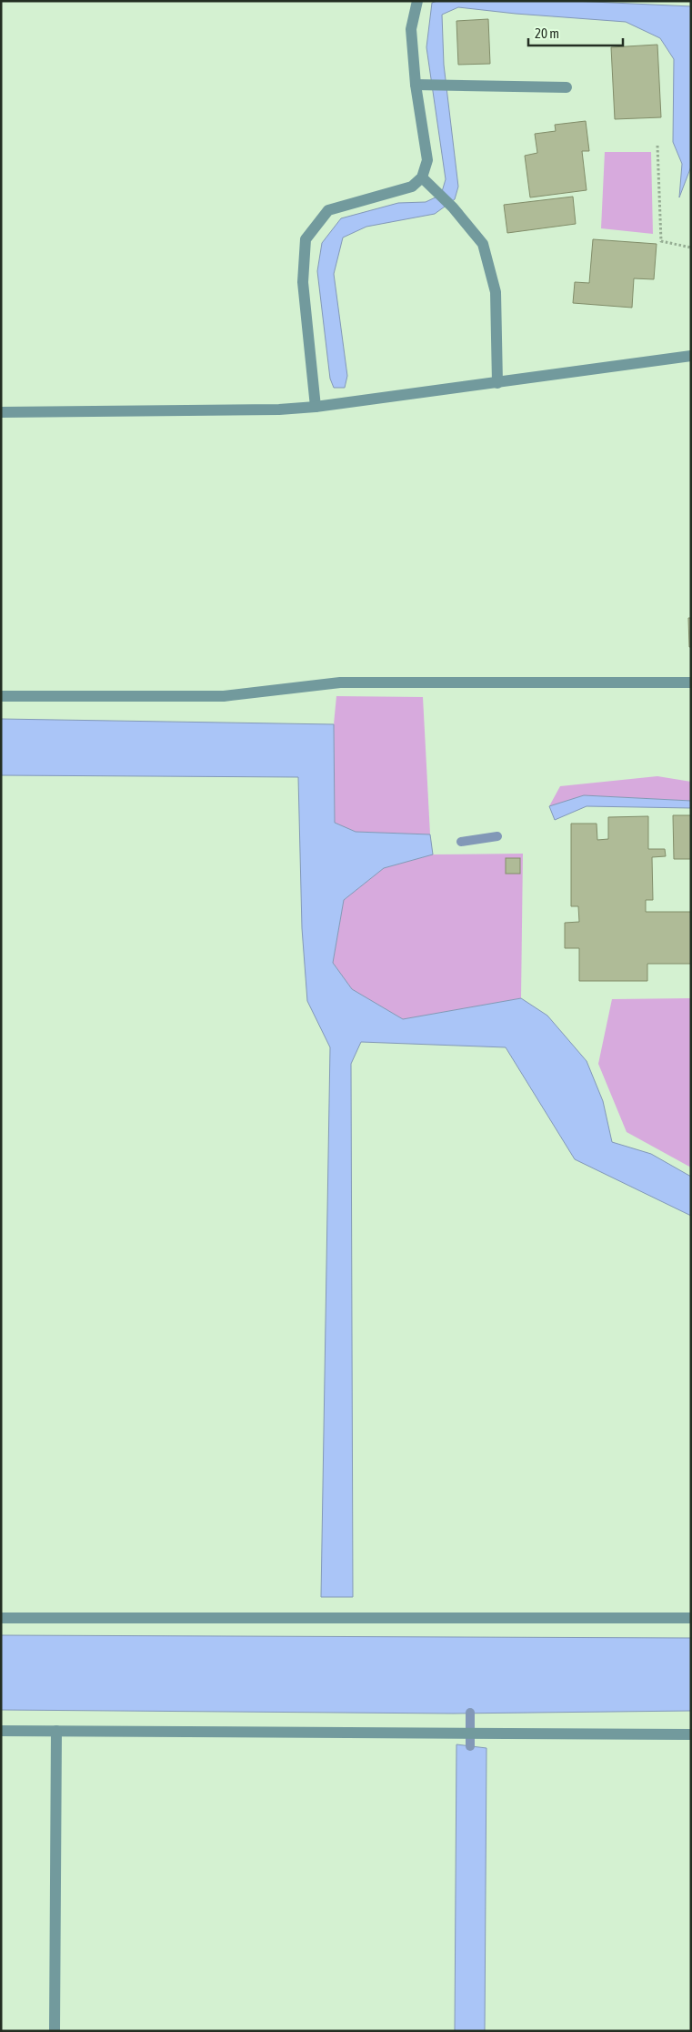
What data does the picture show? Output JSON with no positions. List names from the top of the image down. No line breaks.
{"scale_bar":"20 m"}
